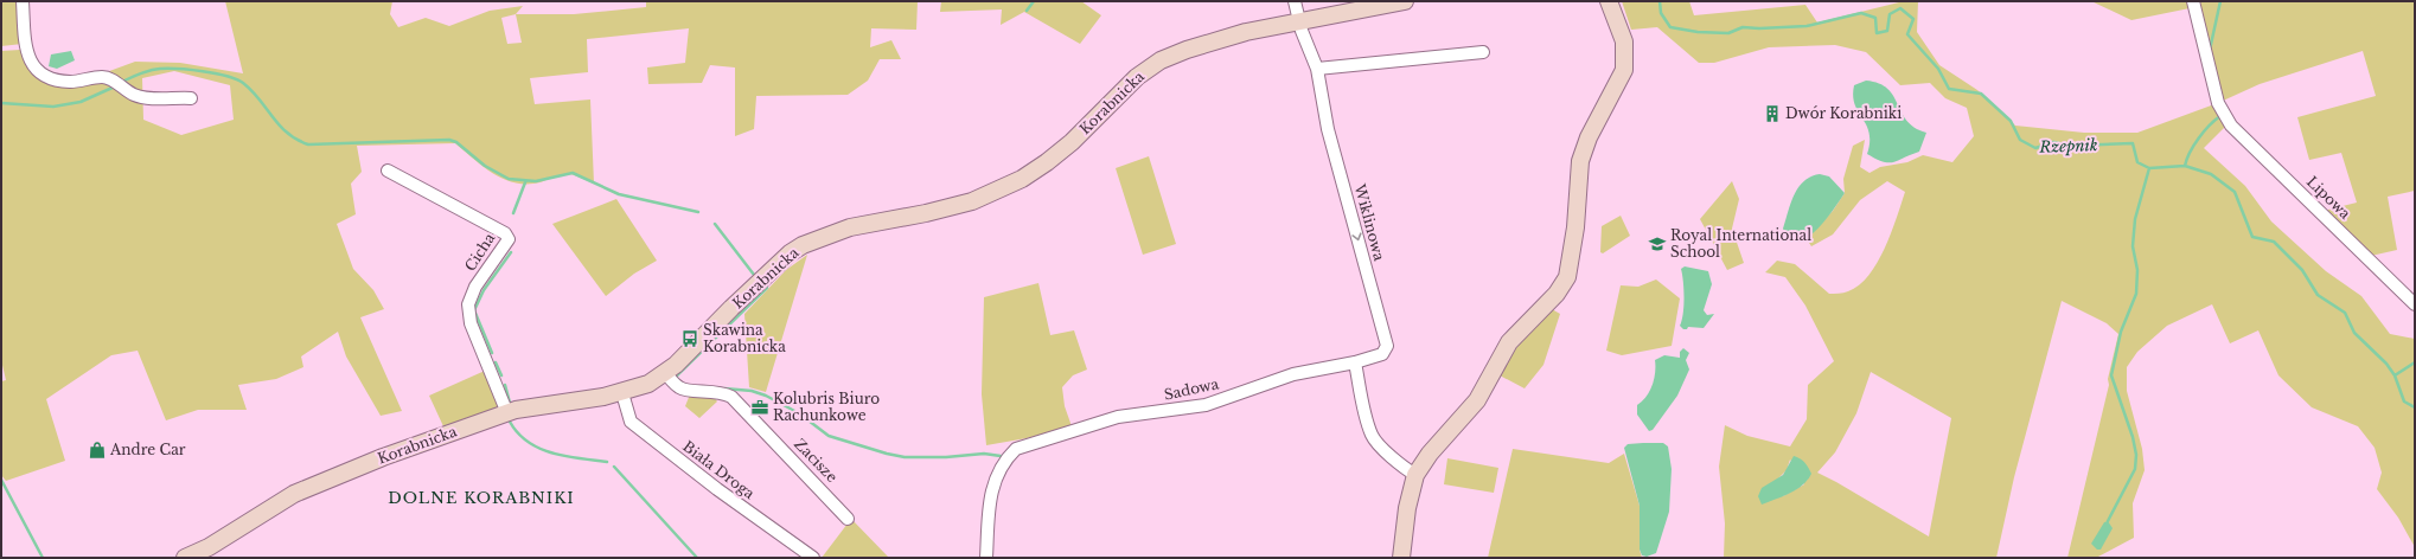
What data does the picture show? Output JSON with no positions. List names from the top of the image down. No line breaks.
{"streets":{"street":["Korabnicka","Lipowa","Wiklinowa","Cicha","Sadowa","Zacisze","Biała Droga"]},"crossings":[["Korabnicka","Wiklinowa"],["Korabnicka","Cicha"],["Korabnicka","Zacisze"],["Korabnicka","Biała Droga"],["Wiklinowa","Sadowa"]],"one_way":["Wiklinowa"],"districts":["DOLNE KORABNIKI"],"water":["Rzepnik"],"places":{"building":["Dwór Korabniki"],"school or university":["Royal International School"],"bus stop":["Skawina Korabnicka"],"office":["Kolubris Biuro Rachunkowe"],"shop":["Andre Car"]}}
